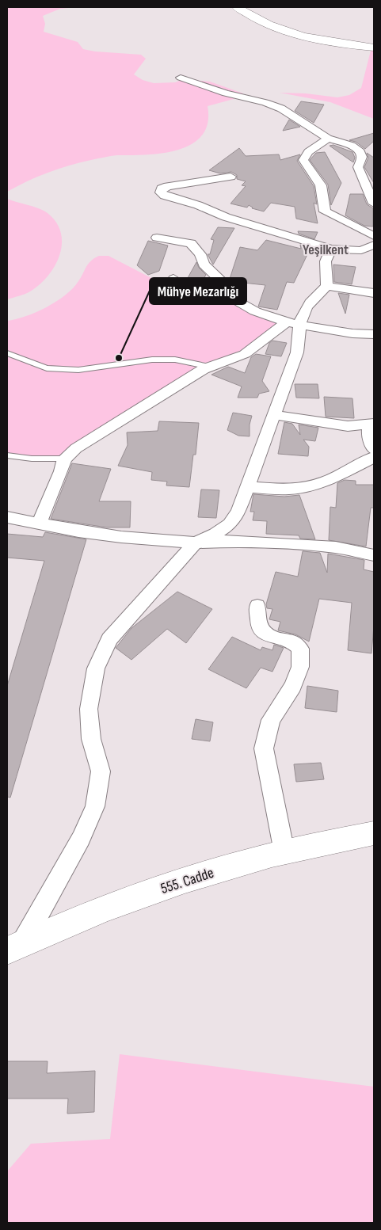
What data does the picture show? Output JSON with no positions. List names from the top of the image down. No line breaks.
{"streets":{"street":["555. Cadde"]},"districts":["Yeşilkent"],"places":["Mühye Mezarlığı"]}
